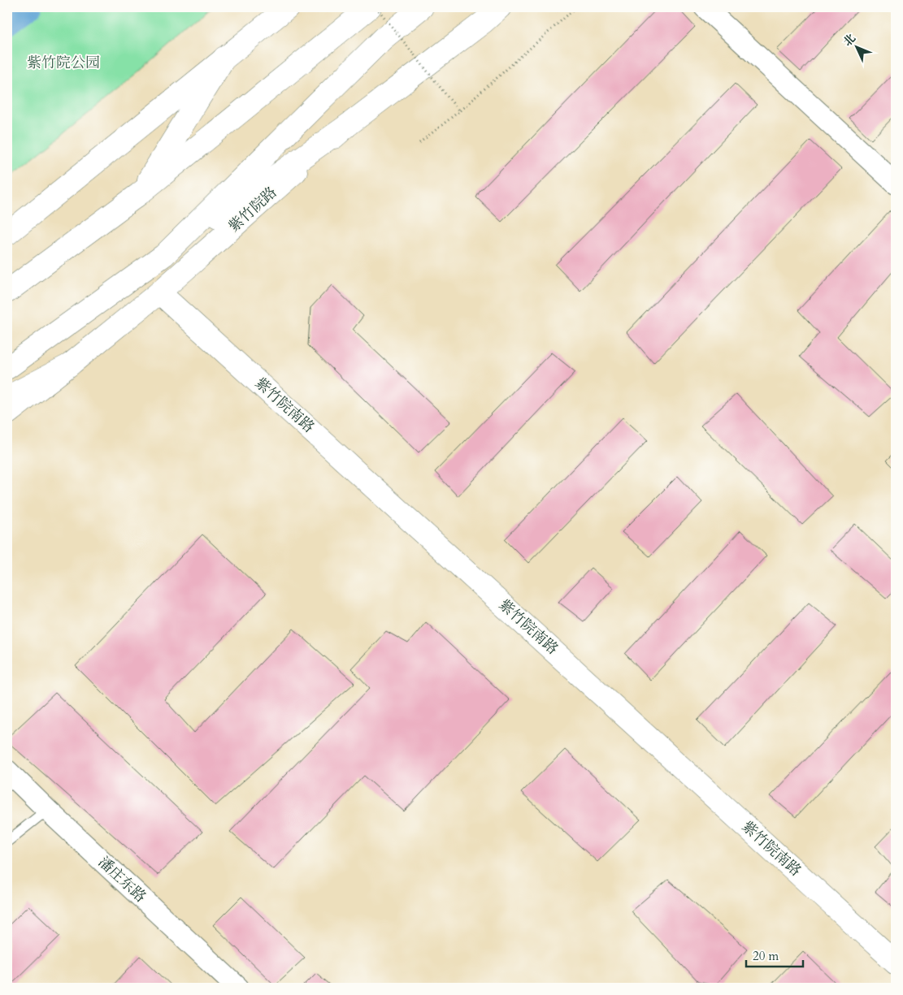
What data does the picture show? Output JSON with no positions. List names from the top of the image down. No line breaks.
{"streets":{"main road":["紫竹院路","紫竹院南路"],"street":["潘庄东路"]},"crossings":[["紫竹院路","紫竹院南路"]],"parks":["紫竹院公园"],"scale_bar":"20 m","north":"top left"}
